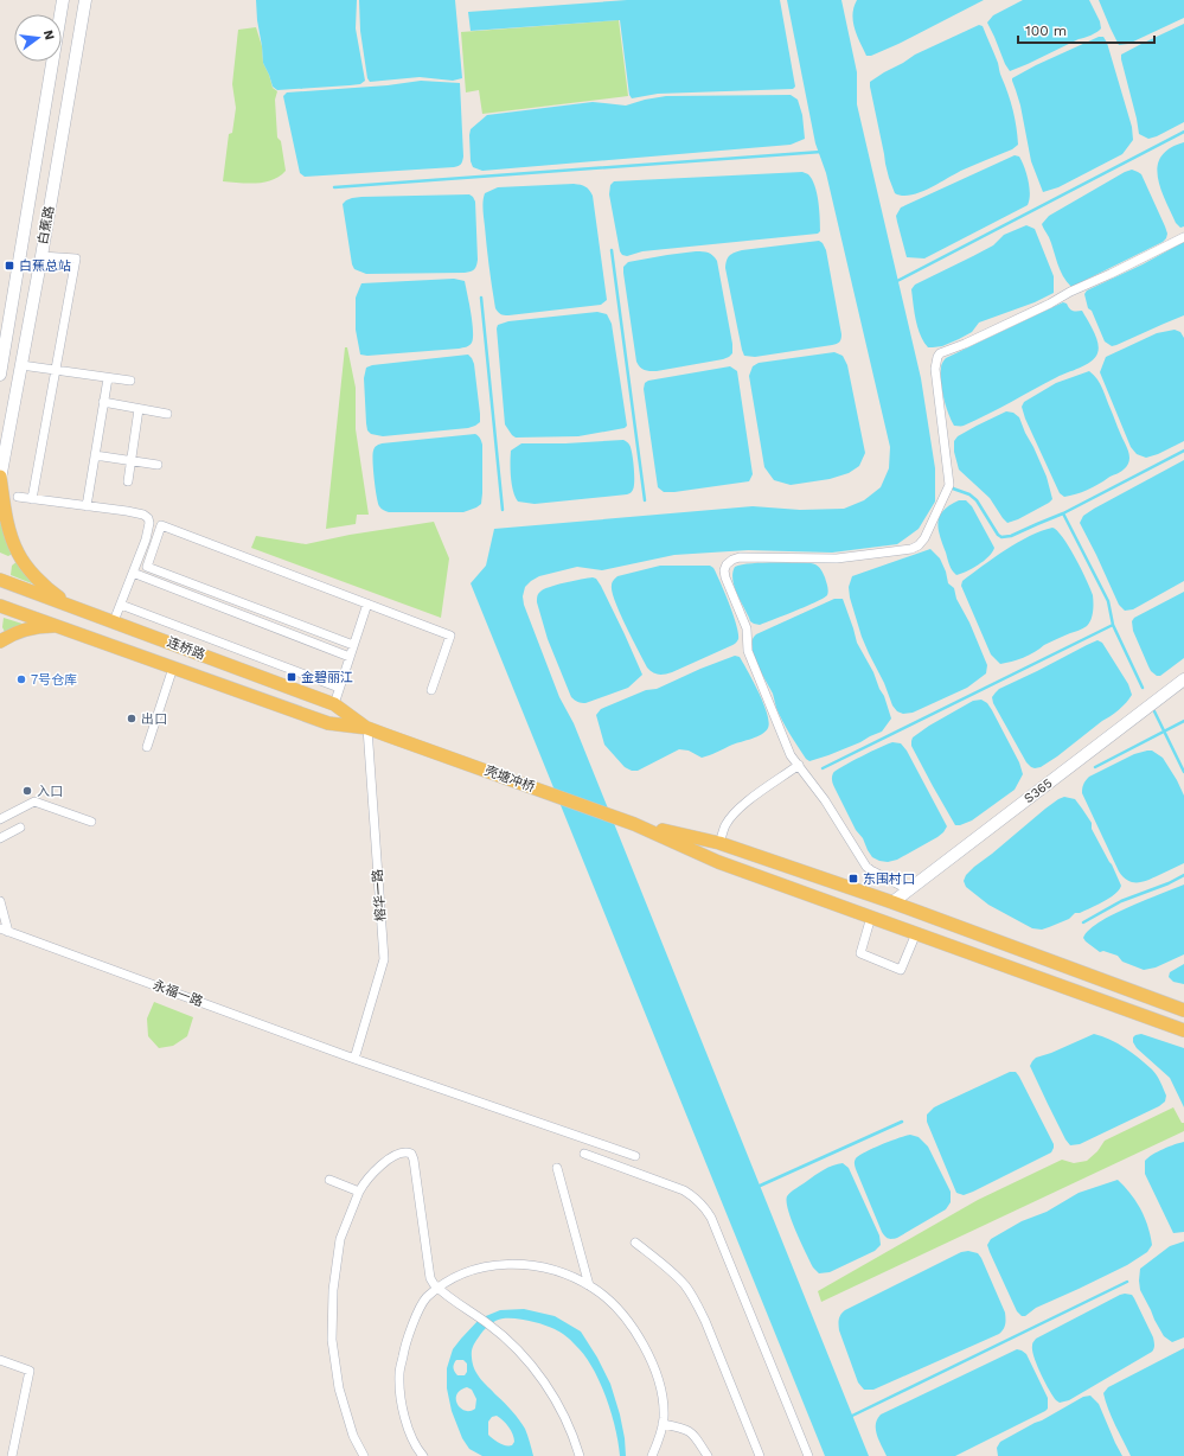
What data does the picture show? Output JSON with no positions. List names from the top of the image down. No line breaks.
{"streets":{"main road":["白蕉路","连桥路","壳塘冲桥","S365"],"street":["榕华一路","永福一路"]},"crossings":[["连桥路","壳塘冲桥"],["连桥路","榕华一路"],["榕华一路","永福一路"]],"places":{"transit":["白蕉总站","金碧丽江","东围村口"],"other":["7号仓库","出口","入口"]},"scale_bar":"100 m","north":"right"}
